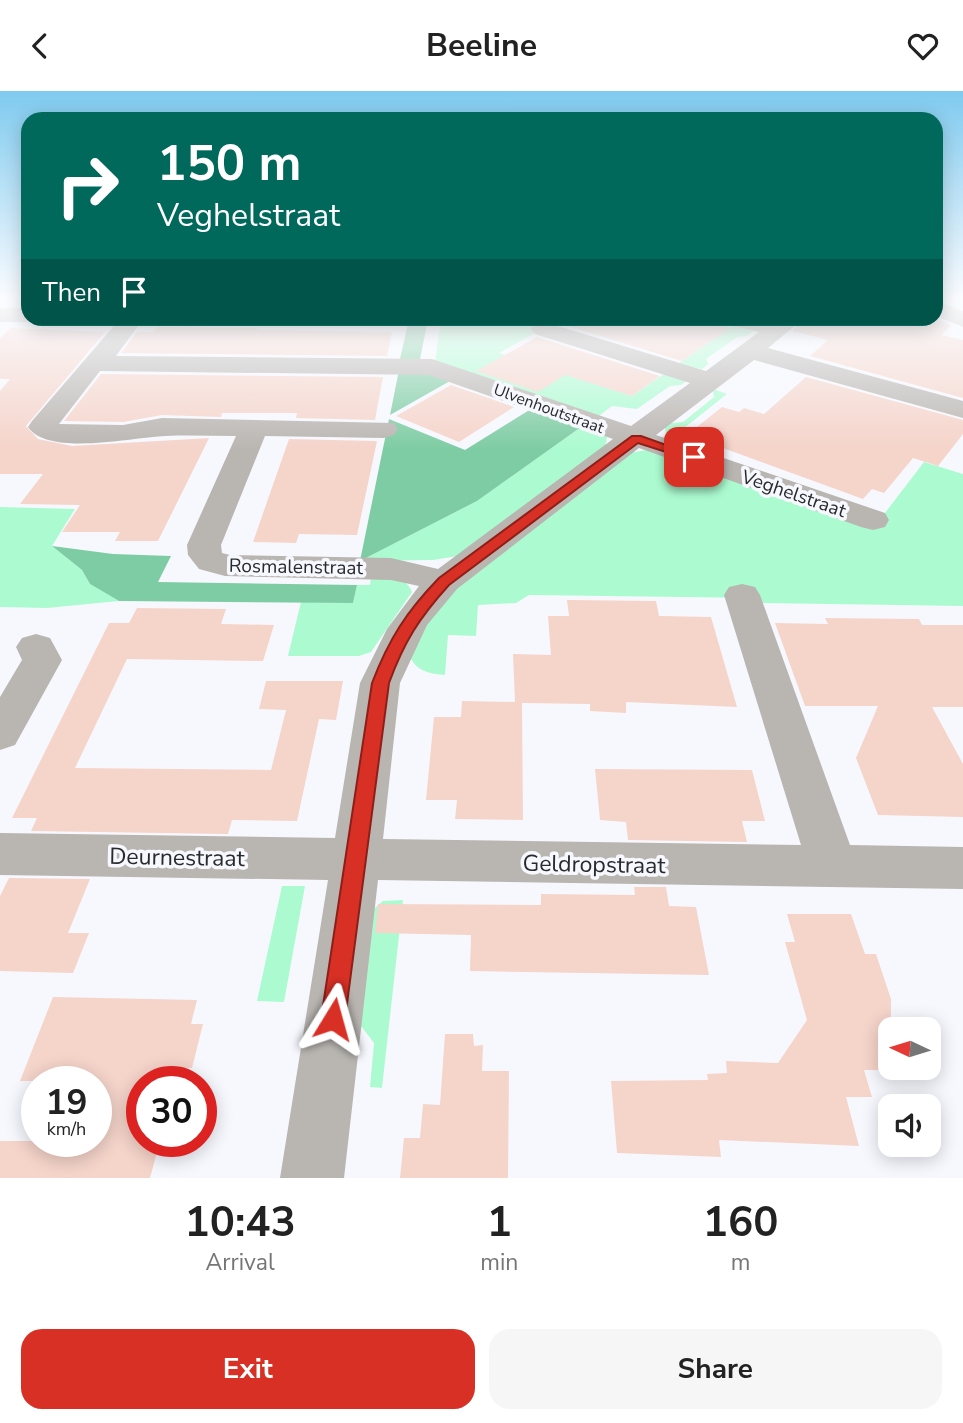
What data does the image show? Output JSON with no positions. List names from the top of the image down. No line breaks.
{"streets":{"street":["Ulvenhoutstraat","Veghelstraat","Rosmalenstraat","Deurnestraat","Geldropstraat"]},"crossings":[["Ulvenhoutstraat","Veghelstraat"],["Deurnestraat","Geldropstraat"]],"north":"left","page":{"header":"Beeline","turn":["150 m","Veghelstraat"],"then":"Then","speed":"19 km/h","limit":"30","eta":["10:43","Arrival","1","min","160","m"],"buttons":["Exit","Share"]}}
